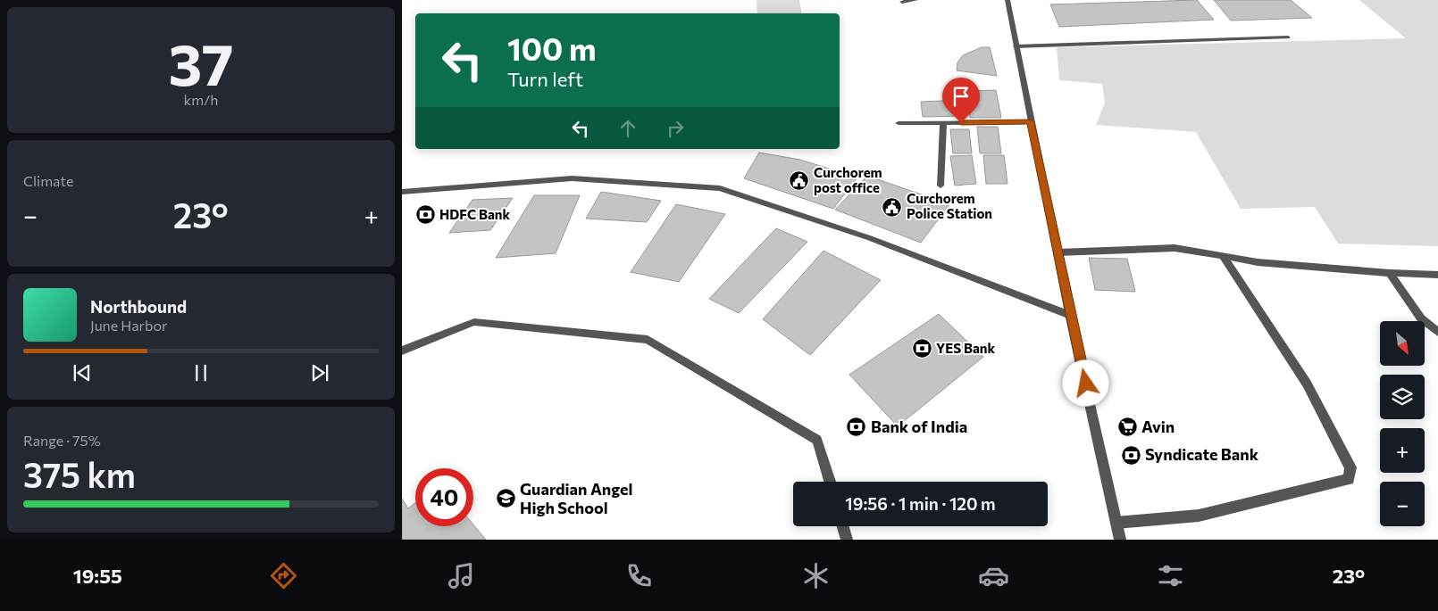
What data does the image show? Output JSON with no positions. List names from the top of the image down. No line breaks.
{"places":{"public building":["Curchorem post office","Curchorem Police Station"],"bank":["HDFC Bank","YES Bank","Bank of India","Syndicate Bank"],"supermarket":["Avin"],"school or university":["Guardian Angel High School"]},"north":"bottom right","page":{"tile":[["37","km/h"],"Climate",["Range · 75%","375 km"]],"turn":["100 m","Turn left"],"heat":["−","23°","+"],"song":["Northbound","June Harbor"],"map_buttons":["+","−"],"limit":"40","trip":"19:56 · 1 min · 120 m","tabs":["19:55","23°"]}}
